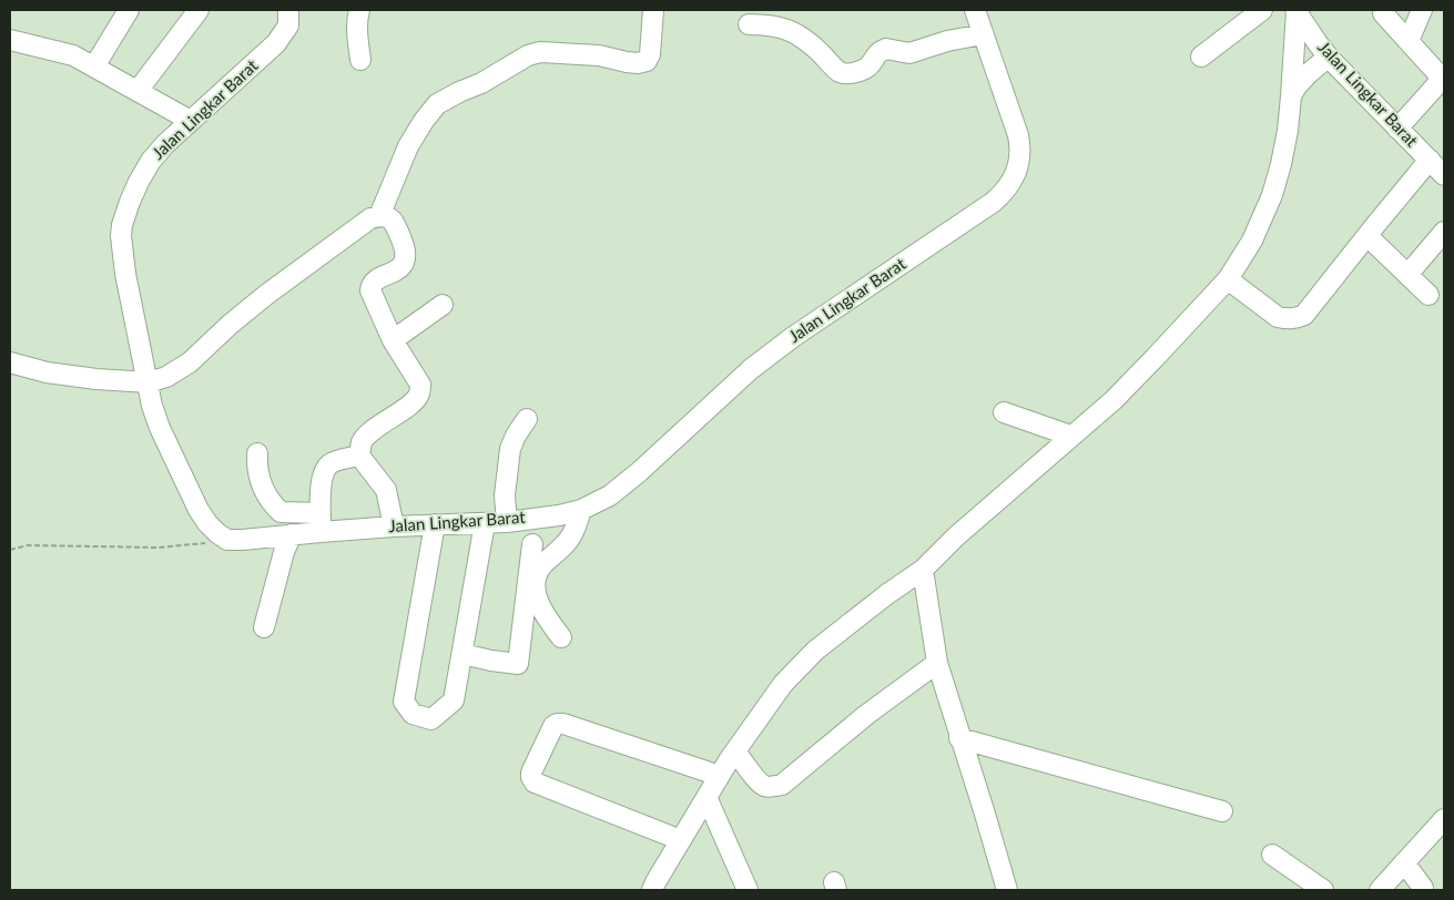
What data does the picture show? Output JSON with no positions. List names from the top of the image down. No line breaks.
{"streets":{"street":["Jalan Lingkar Barat"]}}
